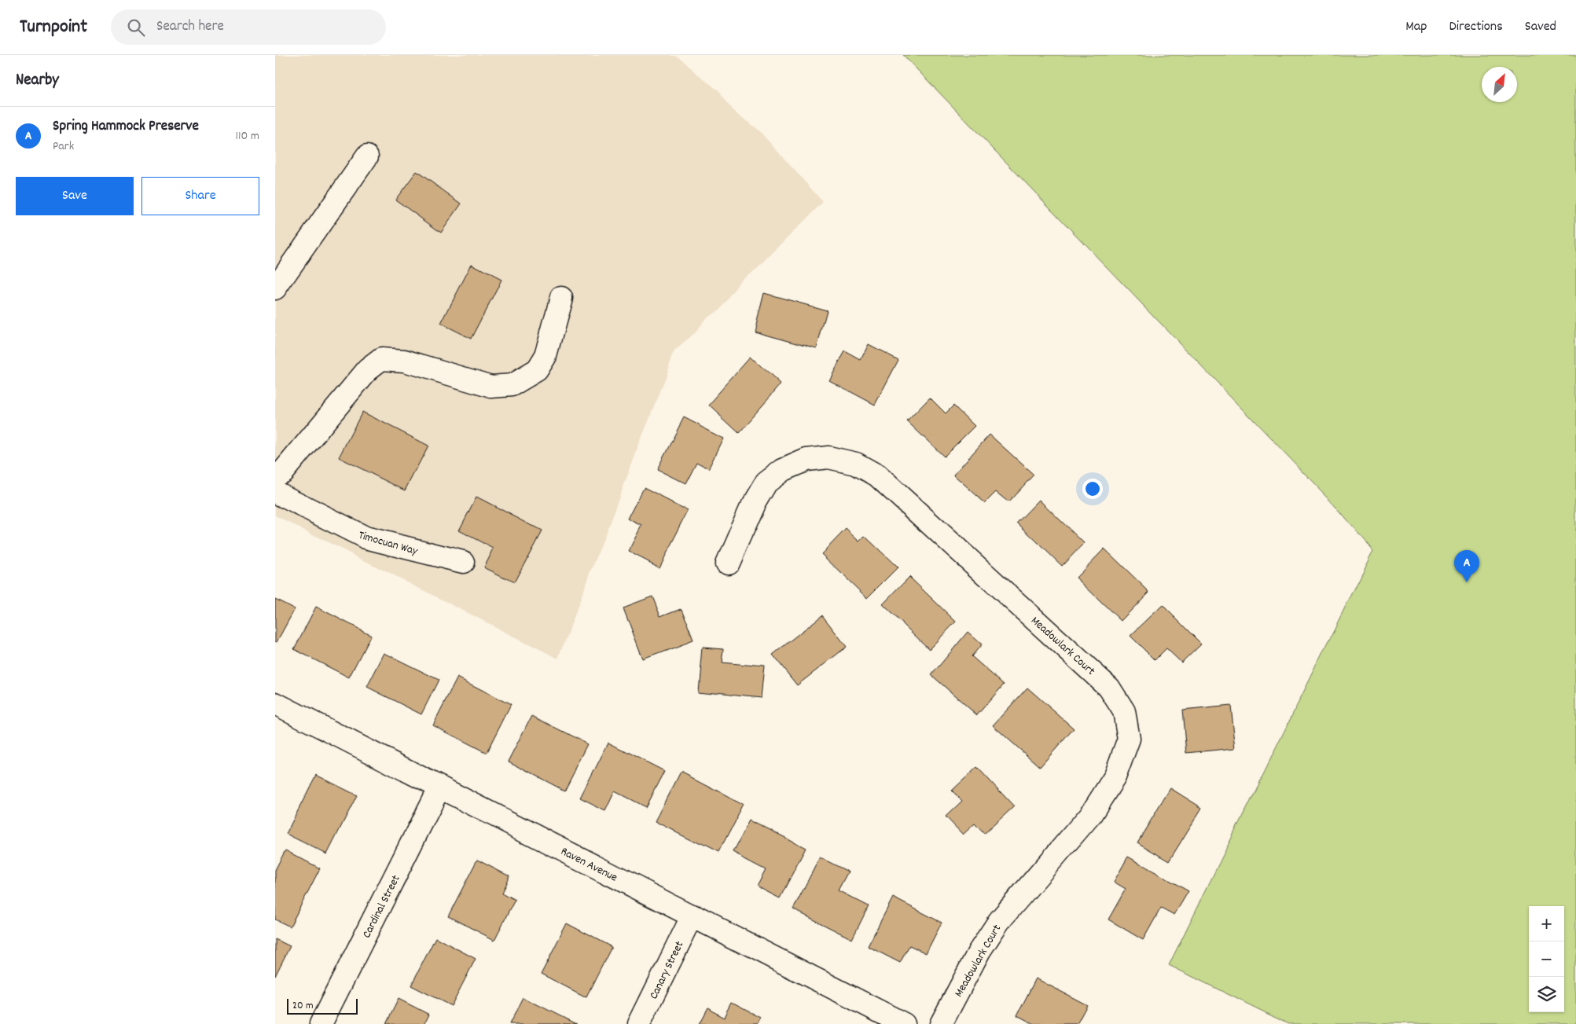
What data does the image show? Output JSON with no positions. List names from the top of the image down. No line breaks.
{"streets":{"street":["Timocuan Way","Meadowlark Court","Raven Avenue","Cardinal Street","Canary Street"]},"crossings":[["Raven Avenue","Cardinal Street"],["Raven Avenue","Canary Street"]],"scale_bar":"20 m","north":"top right","page":{"header":"Turnpoint","search":"Search here","nav":["Map","Directions","Saved"],"heading":"Nearby","list":[{"mark":"A","name":"Spring Hammock Preserve","note":"Park","value":"110 m"}],"buttons":["Save","Share"],"pins":"A","map_buttons":["+","−"],"scale":"20 m"}}
